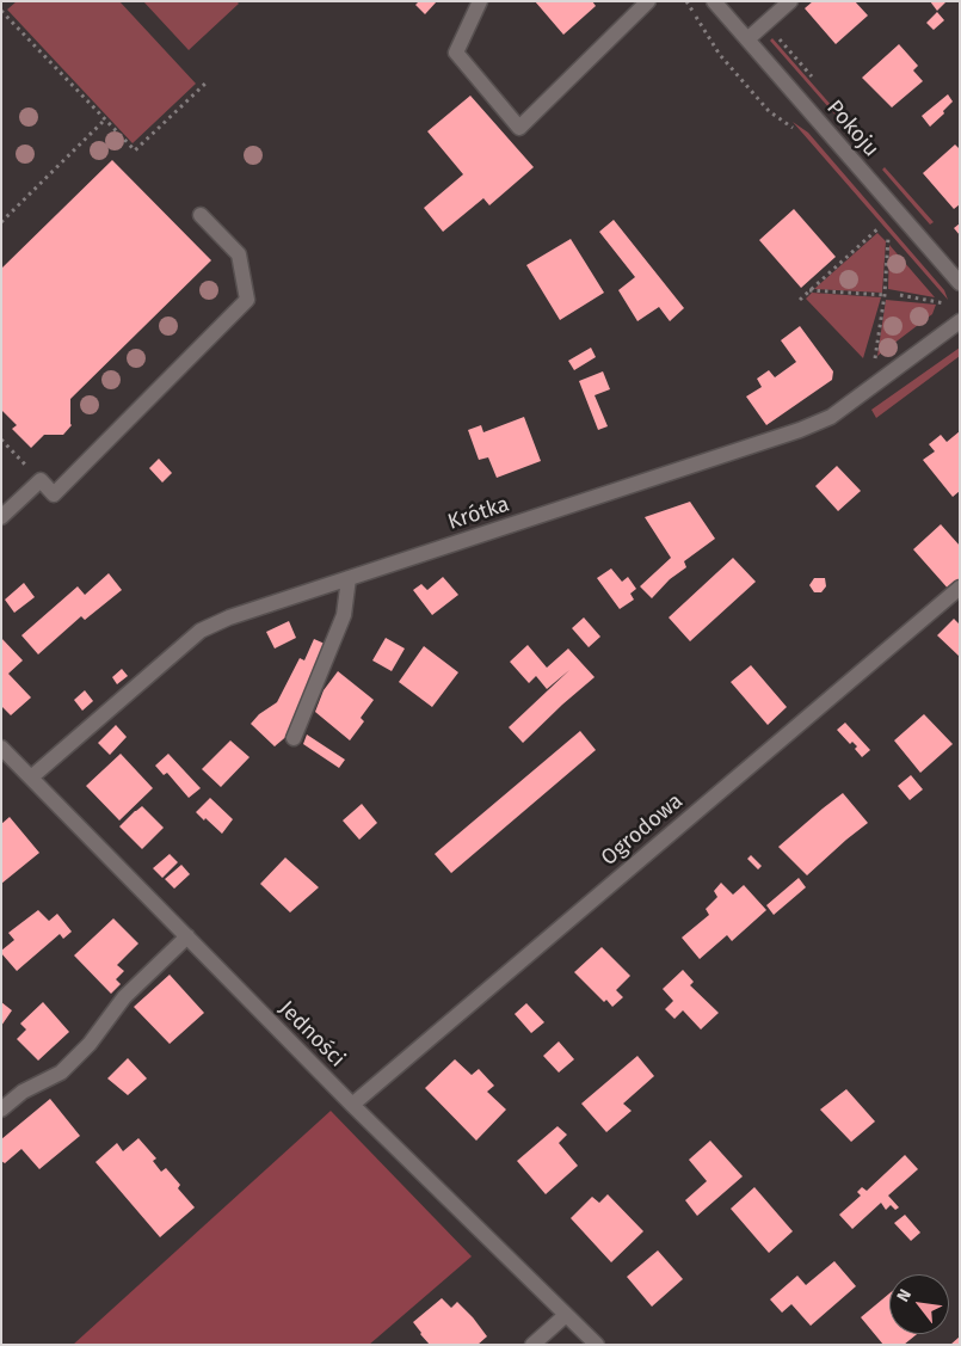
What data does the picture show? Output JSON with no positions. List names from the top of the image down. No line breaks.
{"streets":{"street":["Pokoju","Krótka","Ogrodowa","Jedności"]},"crossings":[["Krótka","Jedności"],["Ogrodowa","Jedności"]],"north":"top left"}
